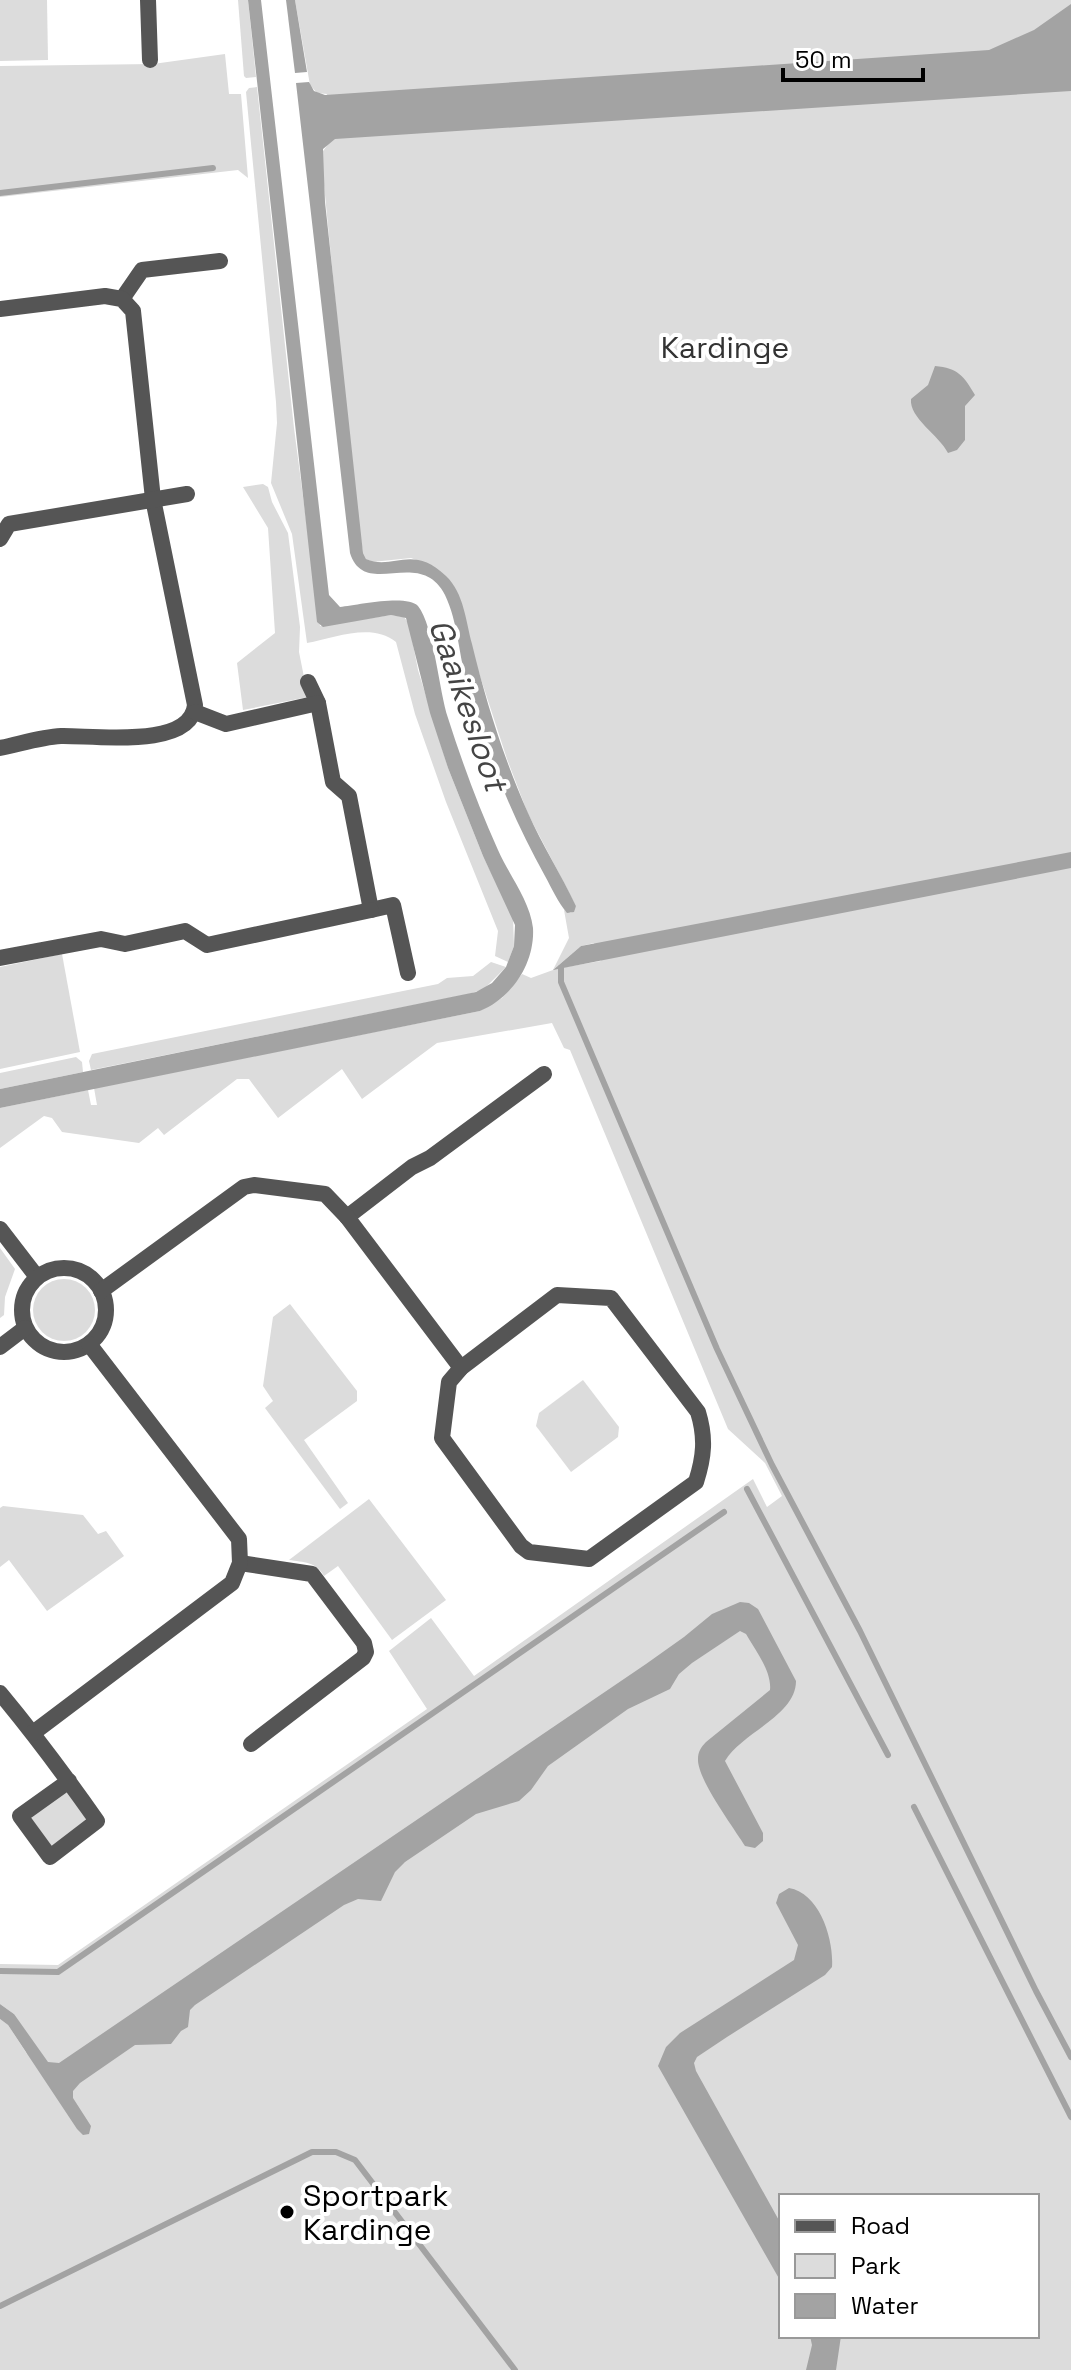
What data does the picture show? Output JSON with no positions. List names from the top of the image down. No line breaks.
{"water":["Gaaikesloot"],"parks":["Kardinge"],"places":["Sportpark Kardinge"],"legend":["Road","Park","Water"],"scale_bar":"50 m"}
